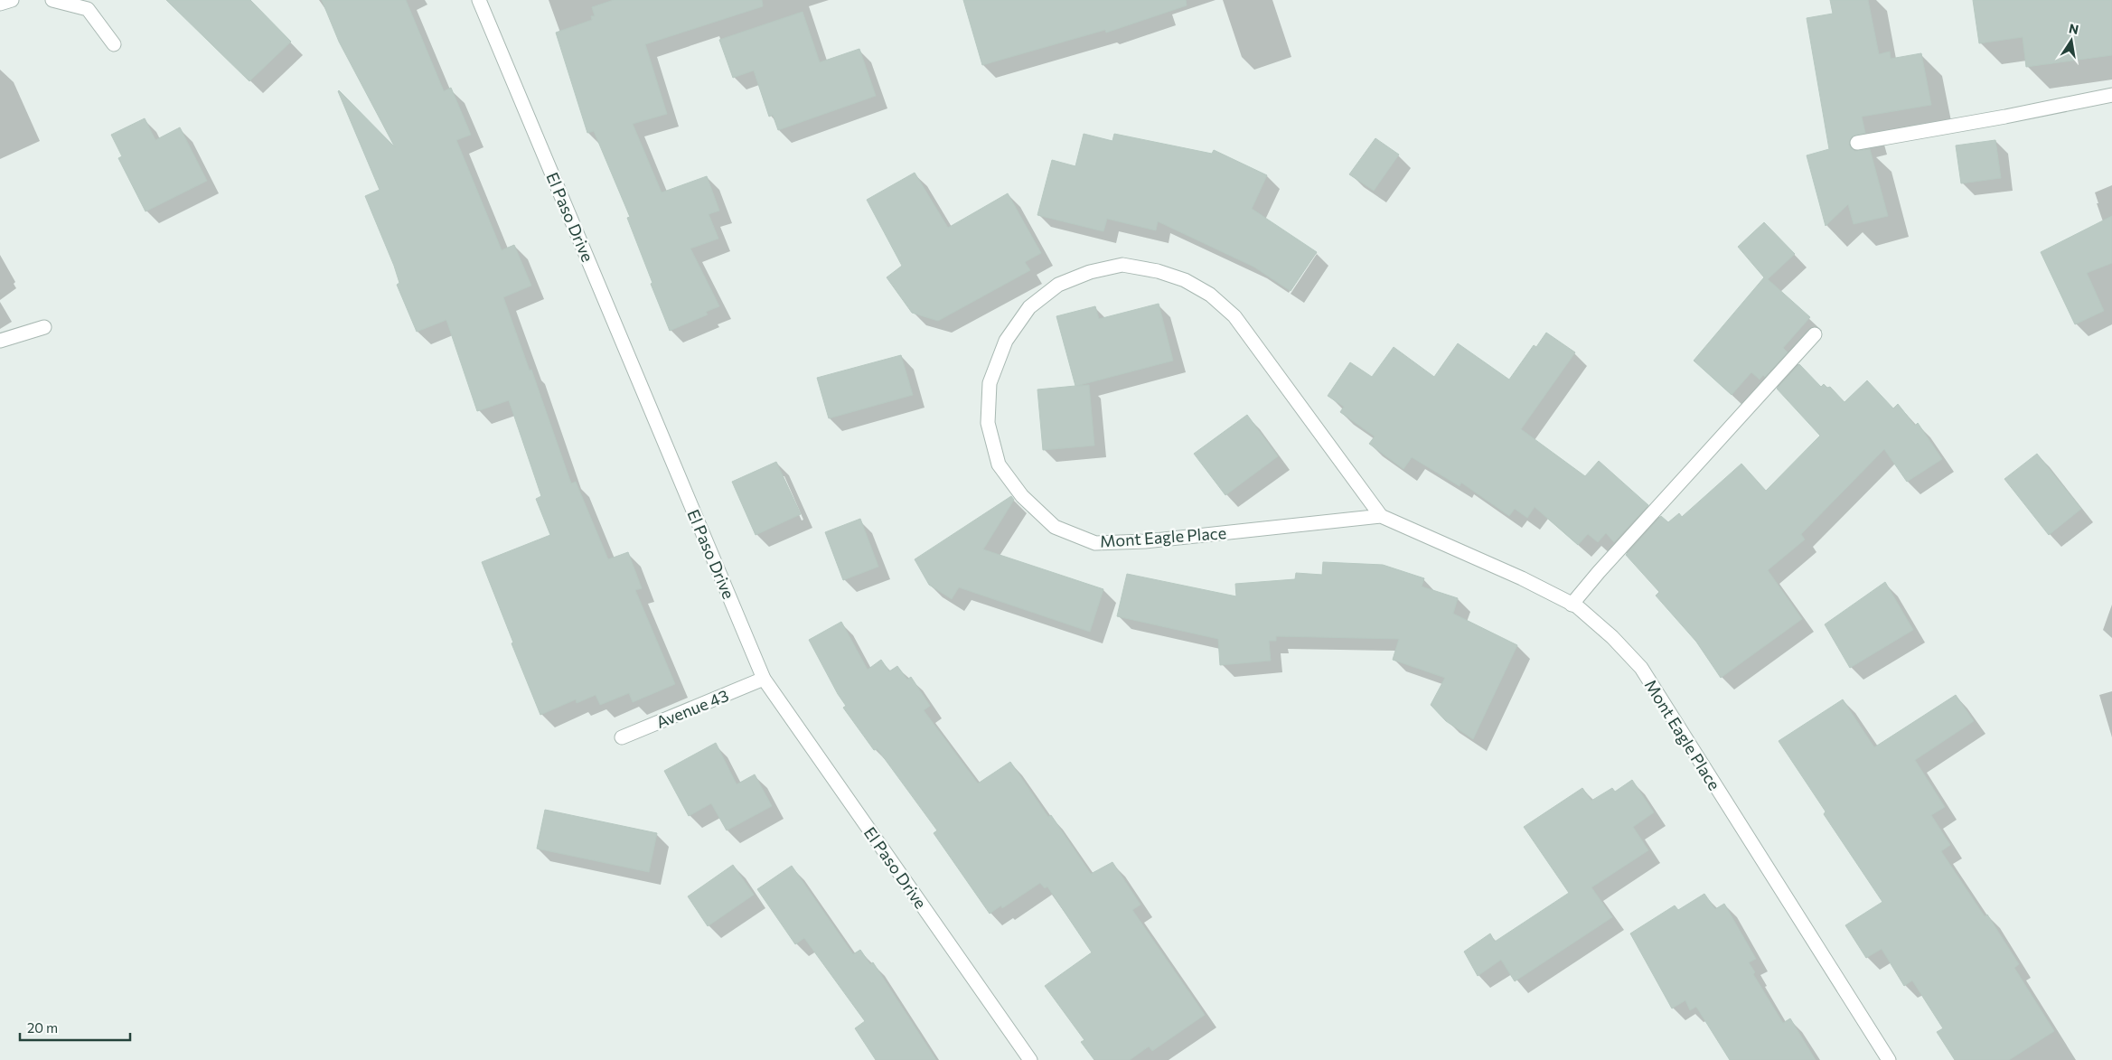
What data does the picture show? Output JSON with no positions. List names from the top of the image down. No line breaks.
{"streets":{"street":["El Paso Drive","Mont Eagle Place","Avenue 43"]},"crossings":[["El Paso Drive","Avenue 43"]],"scale_bar":"20 m","north":"top"}
